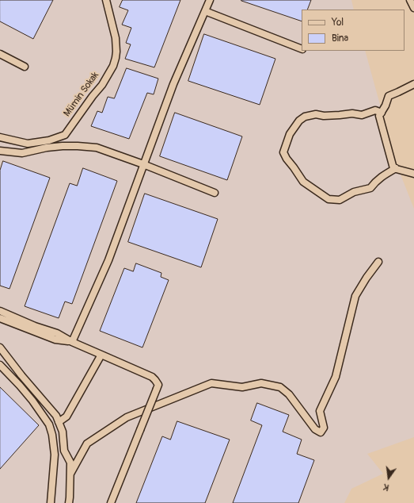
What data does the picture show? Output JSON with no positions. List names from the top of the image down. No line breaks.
{"streets":{"street":["Mümin Sokak"]},"legend":["Yol","Bina"],"north":"bottom"}
